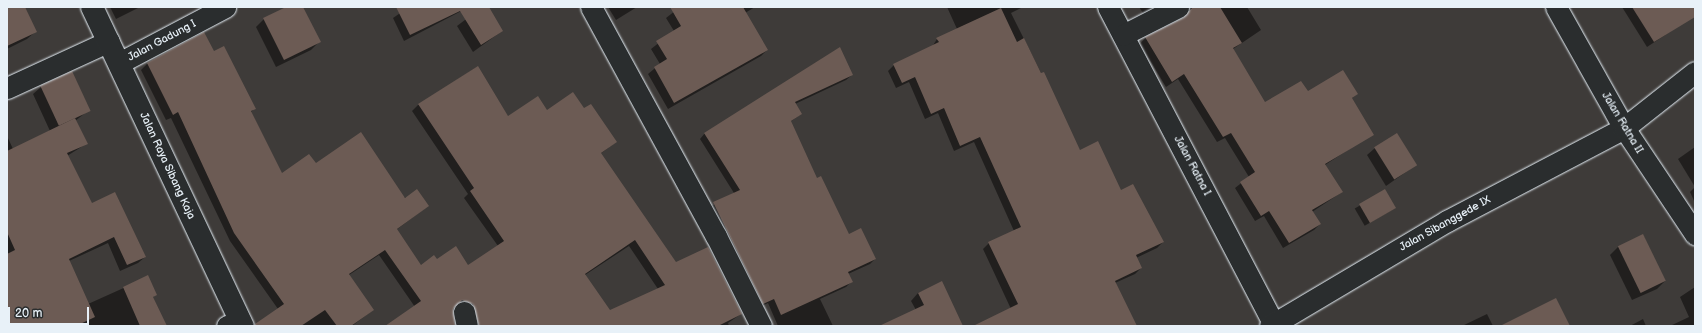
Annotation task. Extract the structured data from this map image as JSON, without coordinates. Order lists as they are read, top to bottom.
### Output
{
  "streets": {
    "main road": ["Jalan Raya Sibang Kaja"],
    "street": [
      "Jalan Gadung I",
      "Jalan Ratna II",
      "Jalan Ratna I",
      "Jalan Sibanggede IX"
    ]
  },
  "crossings": [
    ["Jalan Gadung I", "Jalan Raya Sibang Kaja"],
    ["Jalan Ratna II", "Jalan Sibanggede IX"],
    ["Jalan Ratna I", "Jalan Sibanggede IX"]
  ],
  "scale_bar": "20 m"
}
